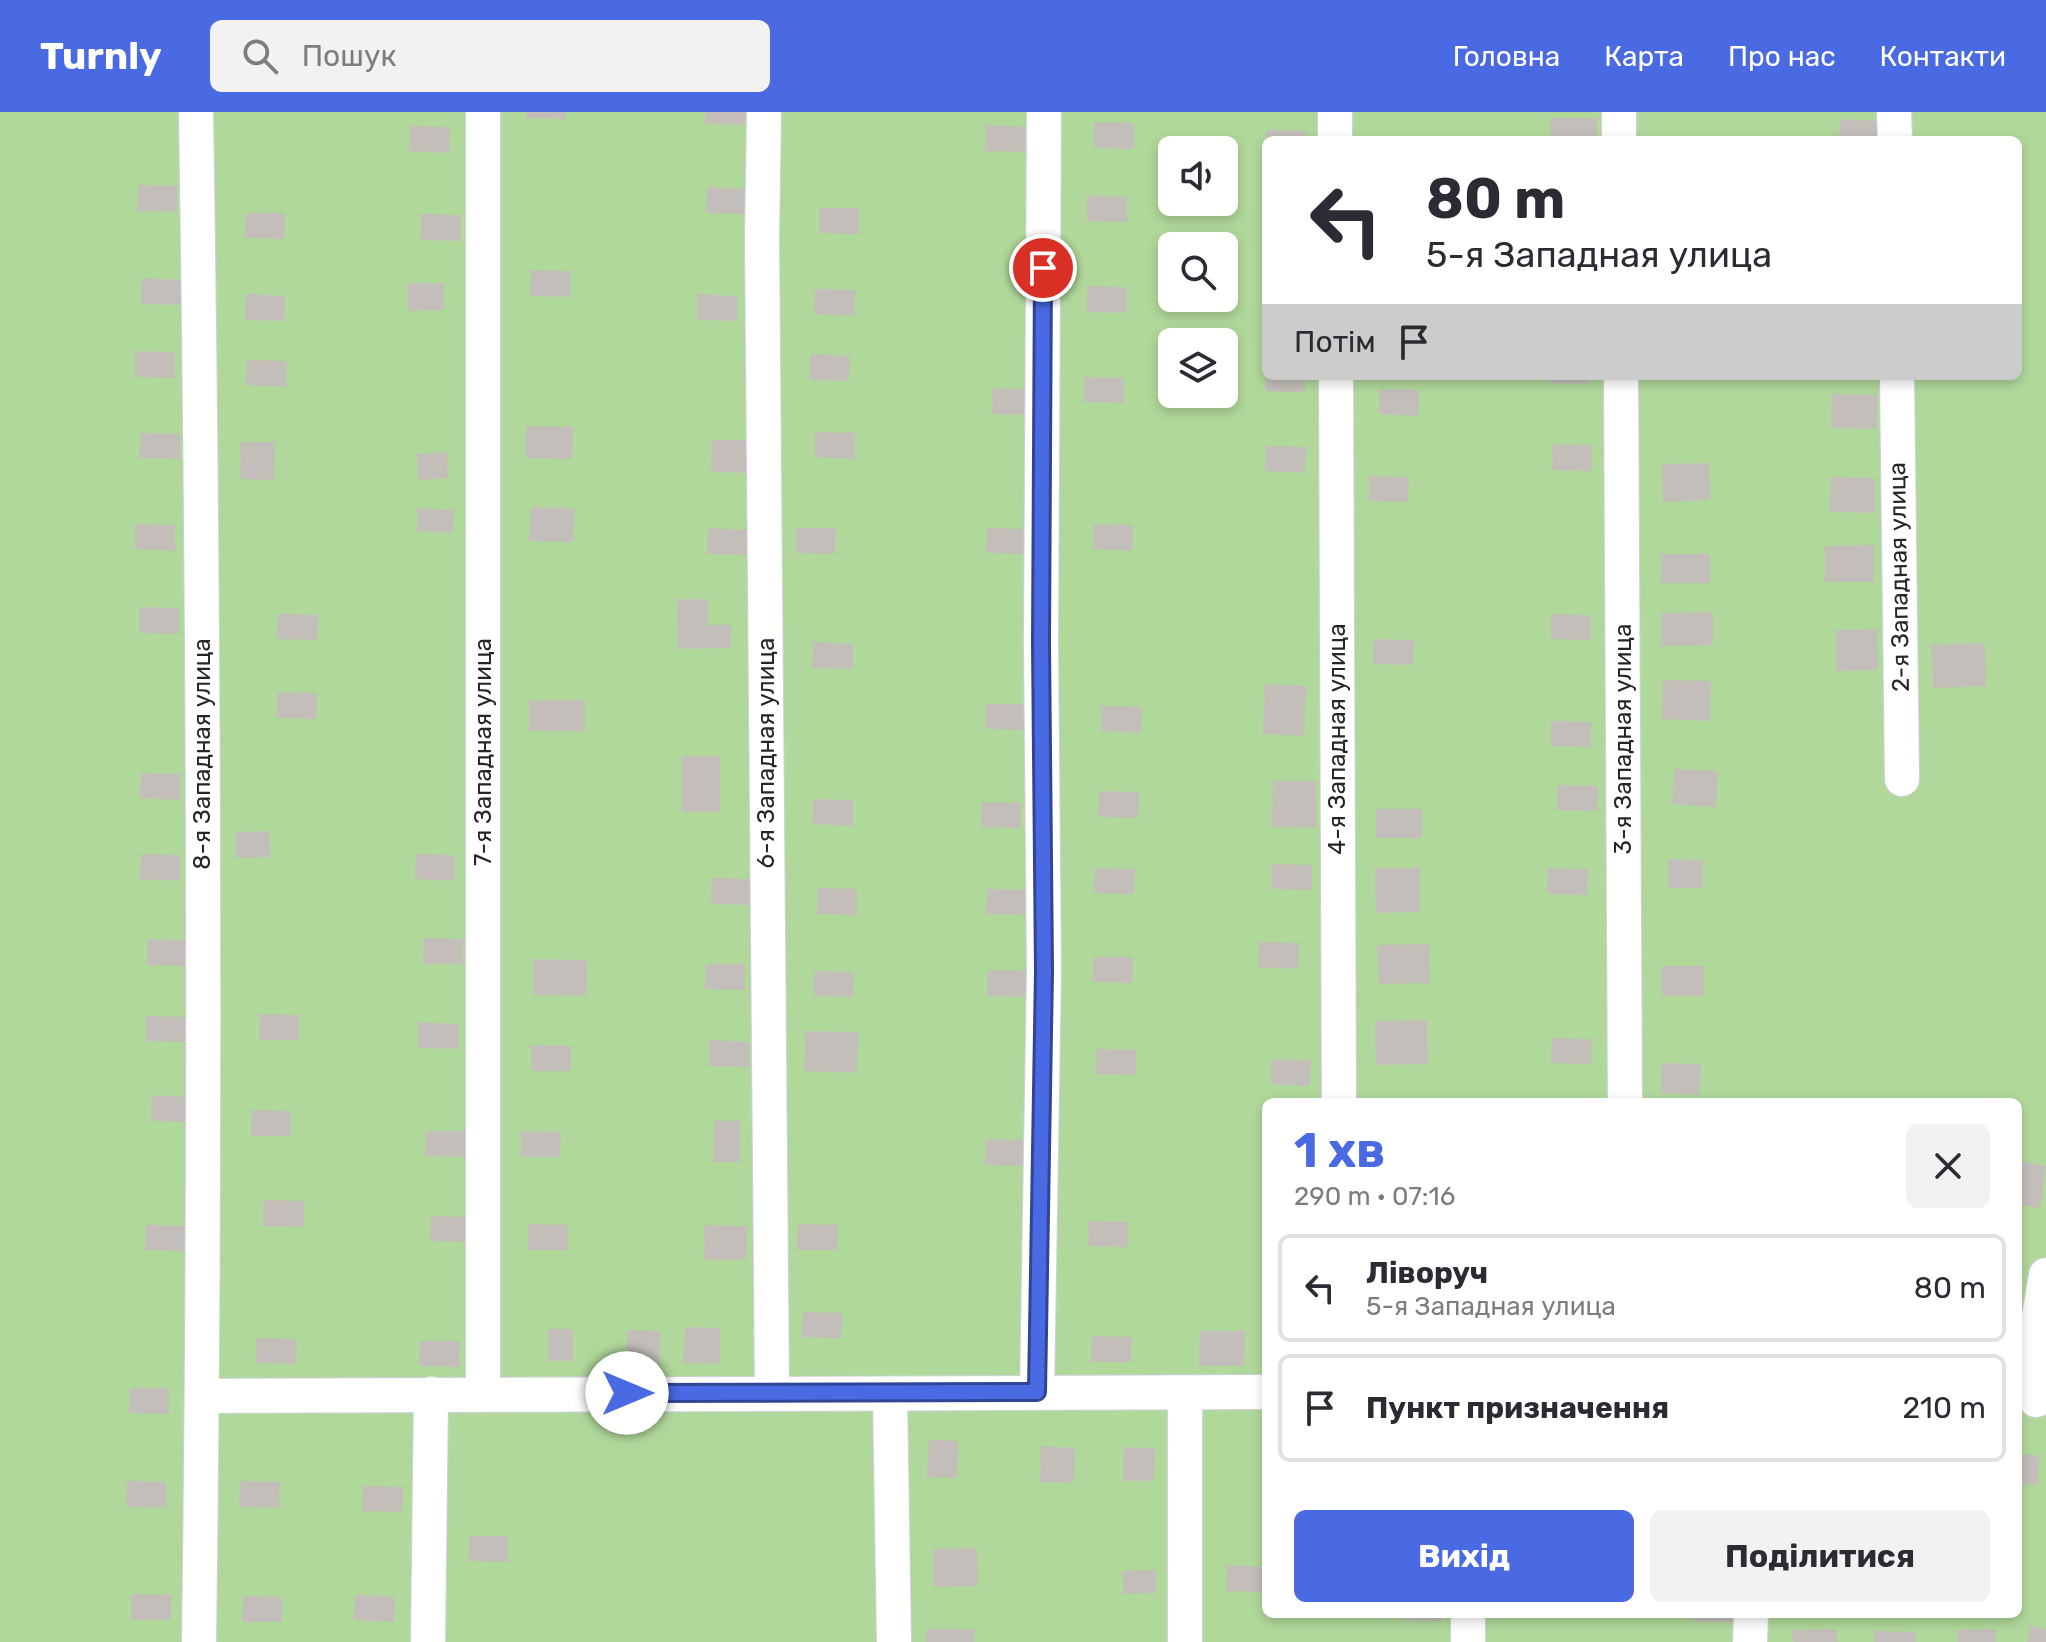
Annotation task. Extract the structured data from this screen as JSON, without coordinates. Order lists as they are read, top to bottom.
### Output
{
  "streets": {
    "street": [
      "2-я Западная улица",
      "4-я Западная улица",
      "3-я Западная улица",
      "7-я Западная улица",
      "6-я Западная улица",
      "8-я Западная улица"
    ]
  },
  "page": {
    "header": "Turnly",
    "search": "Пошук",
    "nav": [
      "Головна",
      "Карта",
      "Про нас",
      "Контакти"
    ],
    "turn": ["80 m", "5-я Западная улица"],
    "then": "Потім",
    "heading": ["1 хв", "290 m · 07:16"],
    "list": [
      {
        "name": "Ліворуч",
        "note": "5-я Западная улица",
        "value": "80 m"
      },
      {
        "name": "Пункт призначення",
        "value": "210 m"
      }
    ],
    "buttons": ["Вихід", "Поділитися"]
  }
}
